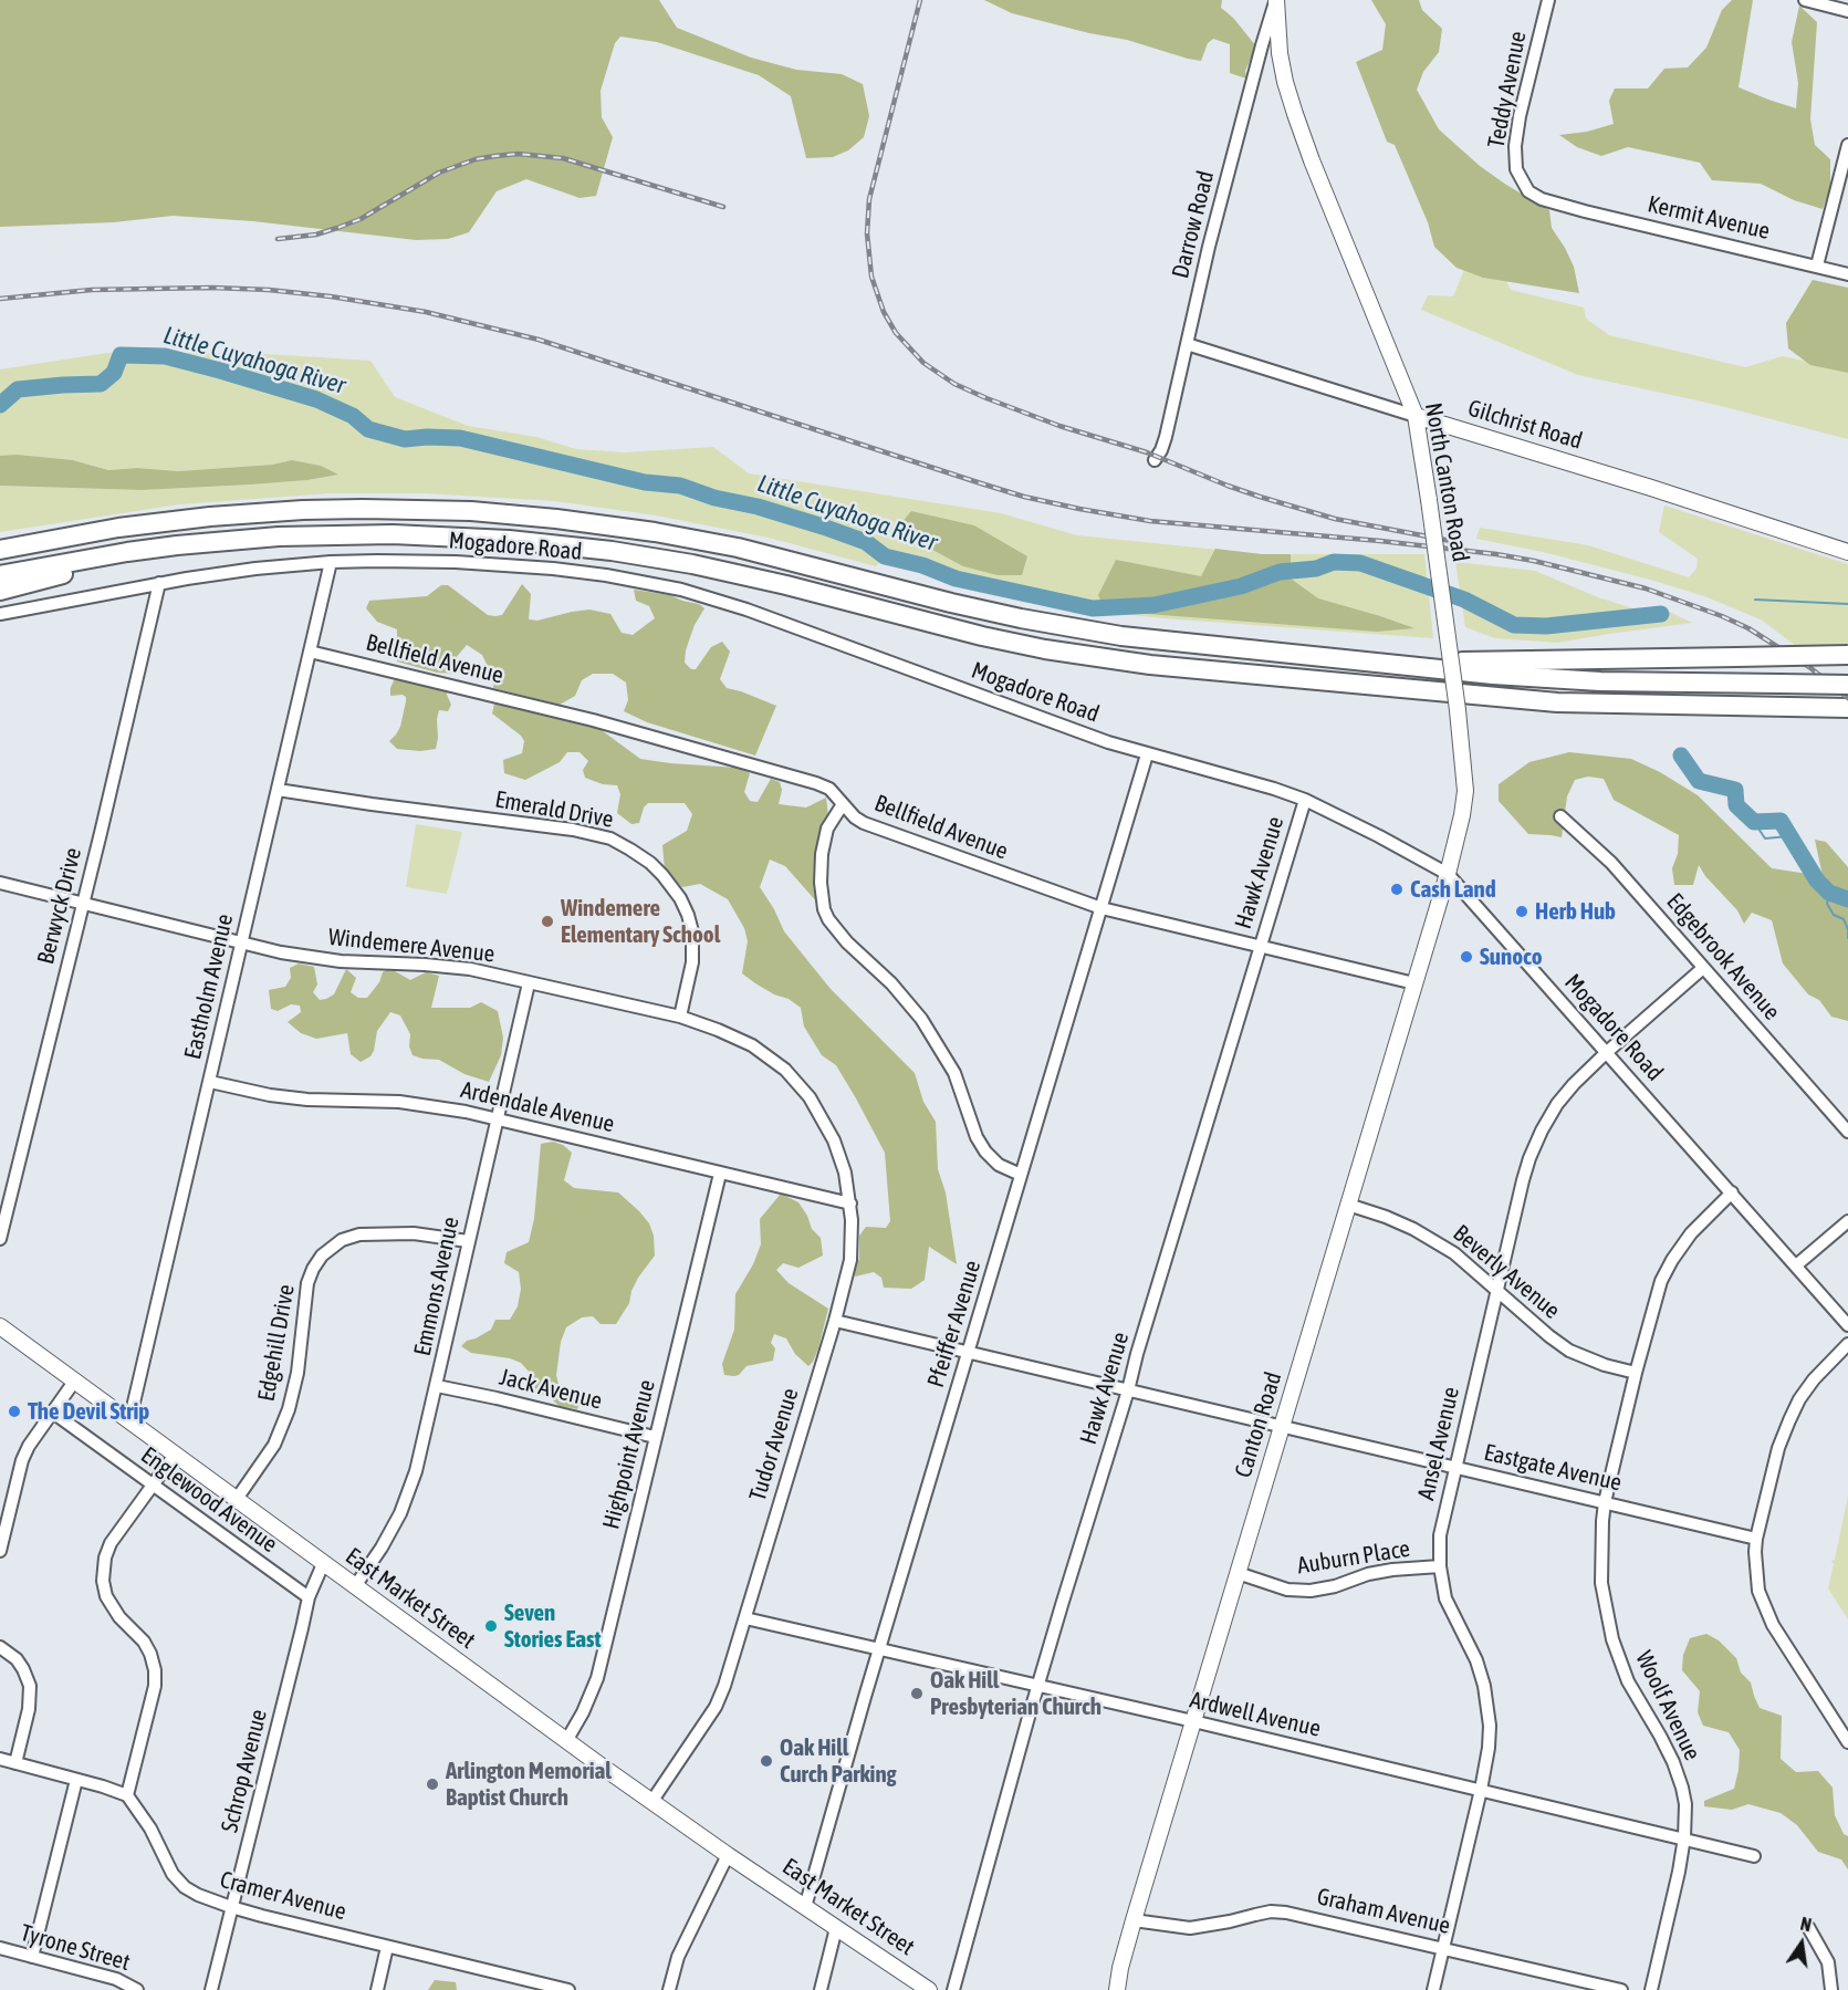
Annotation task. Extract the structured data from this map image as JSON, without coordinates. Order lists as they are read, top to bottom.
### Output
{
  "streets": {
    "main road": [
      "Gilchrist Road",
      "North Canton Road",
      "Canton Road",
      "East Market Street"
    ],
    "street": [
      "Teddy Avenue",
      "Kermit Avenue",
      "Darrow Road",
      "Mogadore Road",
      "Bellfield Avenue",
      "Emerald Drive",
      "Hawk Avenue",
      "Berwyck Drive",
      "Windemere Avenue",
      "Edgebrook Avenue",
      "Eastholm Avenue",
      "Ardendale Avenue",
      "Beverly Avenue",
      "Emmons Avenue",
      "Pfeiffer Avenue",
      "Edgehill Drive",
      "Jack Avenue",
      "Ansel Avenue",
      "Tudor Avenue",
      "Highpoint Avenue",
      "Eastgate Avenue",
      "Englewood Avenue",
      "Auburn Place",
      "Woolf Avenue",
      "Ardwell Avenue",
      "Schrop Avenue",
      "Cramer Avenue",
      "Graham Avenue",
      "Tyrone Street"
    ]
  },
  "crossings": [
    ["Teddy Avenue", "Kermit Avenue"],
    ["Darrow Road", "Gilchrist Road"],
    ["Darrow Road", "North Canton Road"],
    ["Gilchrist Road", "North Canton Road"],
    ["North Canton Road", "Mogadore Road"],
    ["North Canton Road", "Canton Road"],
    ["Mogadore Road", "Hawk Avenue"],
    ["Mogadore Road", "Berwyck Drive"],
    ["Mogadore Road", "Eastholm Avenue"],
    ["Mogadore Road", "Pfeiffer Avenue"],
    ["Mogadore Road", "Canton Road"],
    ["Mogadore Road", "Ansel Avenue"],
    ["Mogadore Road", "Woolf Avenue"],
    ["Bellfield Avenue", "Hawk Avenue"],
    ["Bellfield Avenue", "Eastholm Avenue"],
    ["Bellfield Avenue", "Pfeiffer Avenue"],
    ["Bellfield Avenue", "Canton Road"],
    ["Emerald Drive", "Windemere Avenue"],
    ["Emerald Drive", "Eastholm Avenue"],
    ["Hawk Avenue", "Eastgate Avenue"],
    ["Hawk Avenue", "Ardwell Avenue"],
    ["Berwyck Drive", "Windemere Avenue"],
    ["Windemere Avenue", "Eastholm Avenue"],
    ["Windemere Avenue", "Emmons Avenue"],
    ["Windemere Avenue", "Tudor Avenue"],
    ["Edgebrook Avenue", "Ansel Avenue"],
    ["Eastholm Avenue", "Ardendale Avenue"],
    ["Eastholm Avenue", "East Market Street"],
    ["Ardendale Avenue", "Emmons Avenue"],
    ["Ardendale Avenue", "Tudor Avenue"],
    ["Ardendale Avenue", "Highpoint Avenue"],
    ["Beverly Avenue", "Canton Road"],
    ["Beverly Avenue", "Ansel Avenue"],
    ["Beverly Avenue", "Woolf Avenue"],
    ["Emmons Avenue", "Edgehill Drive"],
    ["Emmons Avenue", "Jack Avenue"],
    ["Emmons Avenue", "East Market Street"],
    ["Pfeiffer Avenue", "Eastgate Avenue"],
    ["Pfeiffer Avenue", "East Market Street"],
    ["Pfeiffer Avenue", "Ardwell Avenue"],
    ["Edgehill Drive", "East Market Street"],
    ["Jack Avenue", "Highpoint Avenue"],
    ["Canton Road", "Eastgate Avenue"],
    ["Canton Road", "Auburn Place"],
    ["Canton Road", "Ardwell Avenue"],
    ["Canton Road", "Graham Avenue"],
    ["Ansel Avenue", "Eastgate Avenue"],
    ["Ansel Avenue", "Auburn Place"],
    ["Ansel Avenue", "Ardwell Avenue"],
    ["Ansel Avenue", "Graham Avenue"],
    ["Tudor Avenue", "Eastgate Avenue"],
    ["Tudor Avenue", "East Market Street"],
    ["Tudor Avenue", "Ardwell Avenue"],
    ["Highpoint Avenue", "East Market Street"],
    ["Eastgate Avenue", "Woolf Avenue"],
    ["Englewood Avenue", "Schrop Avenue"],
    ["East Market Street", "Schrop Avenue"],
    ["Woolf Avenue", "Ardwell Avenue"],
    ["Schrop Avenue", "Cramer Avenue"]
  ],
  "water": ["Little Cuyahoga River"],
  "places": [
    "Cash Land",
    "Herb Hub",
    "Windemere Elementary School",
    "Sunoco",
    "The Devil Strip",
    "Seven Stories East",
    "Oak Hill Presbyterian Church",
    "Oak Hill Curch Parking",
    "Arlington Memorial Baptist Church"
  ],
  "north": "top"
}
